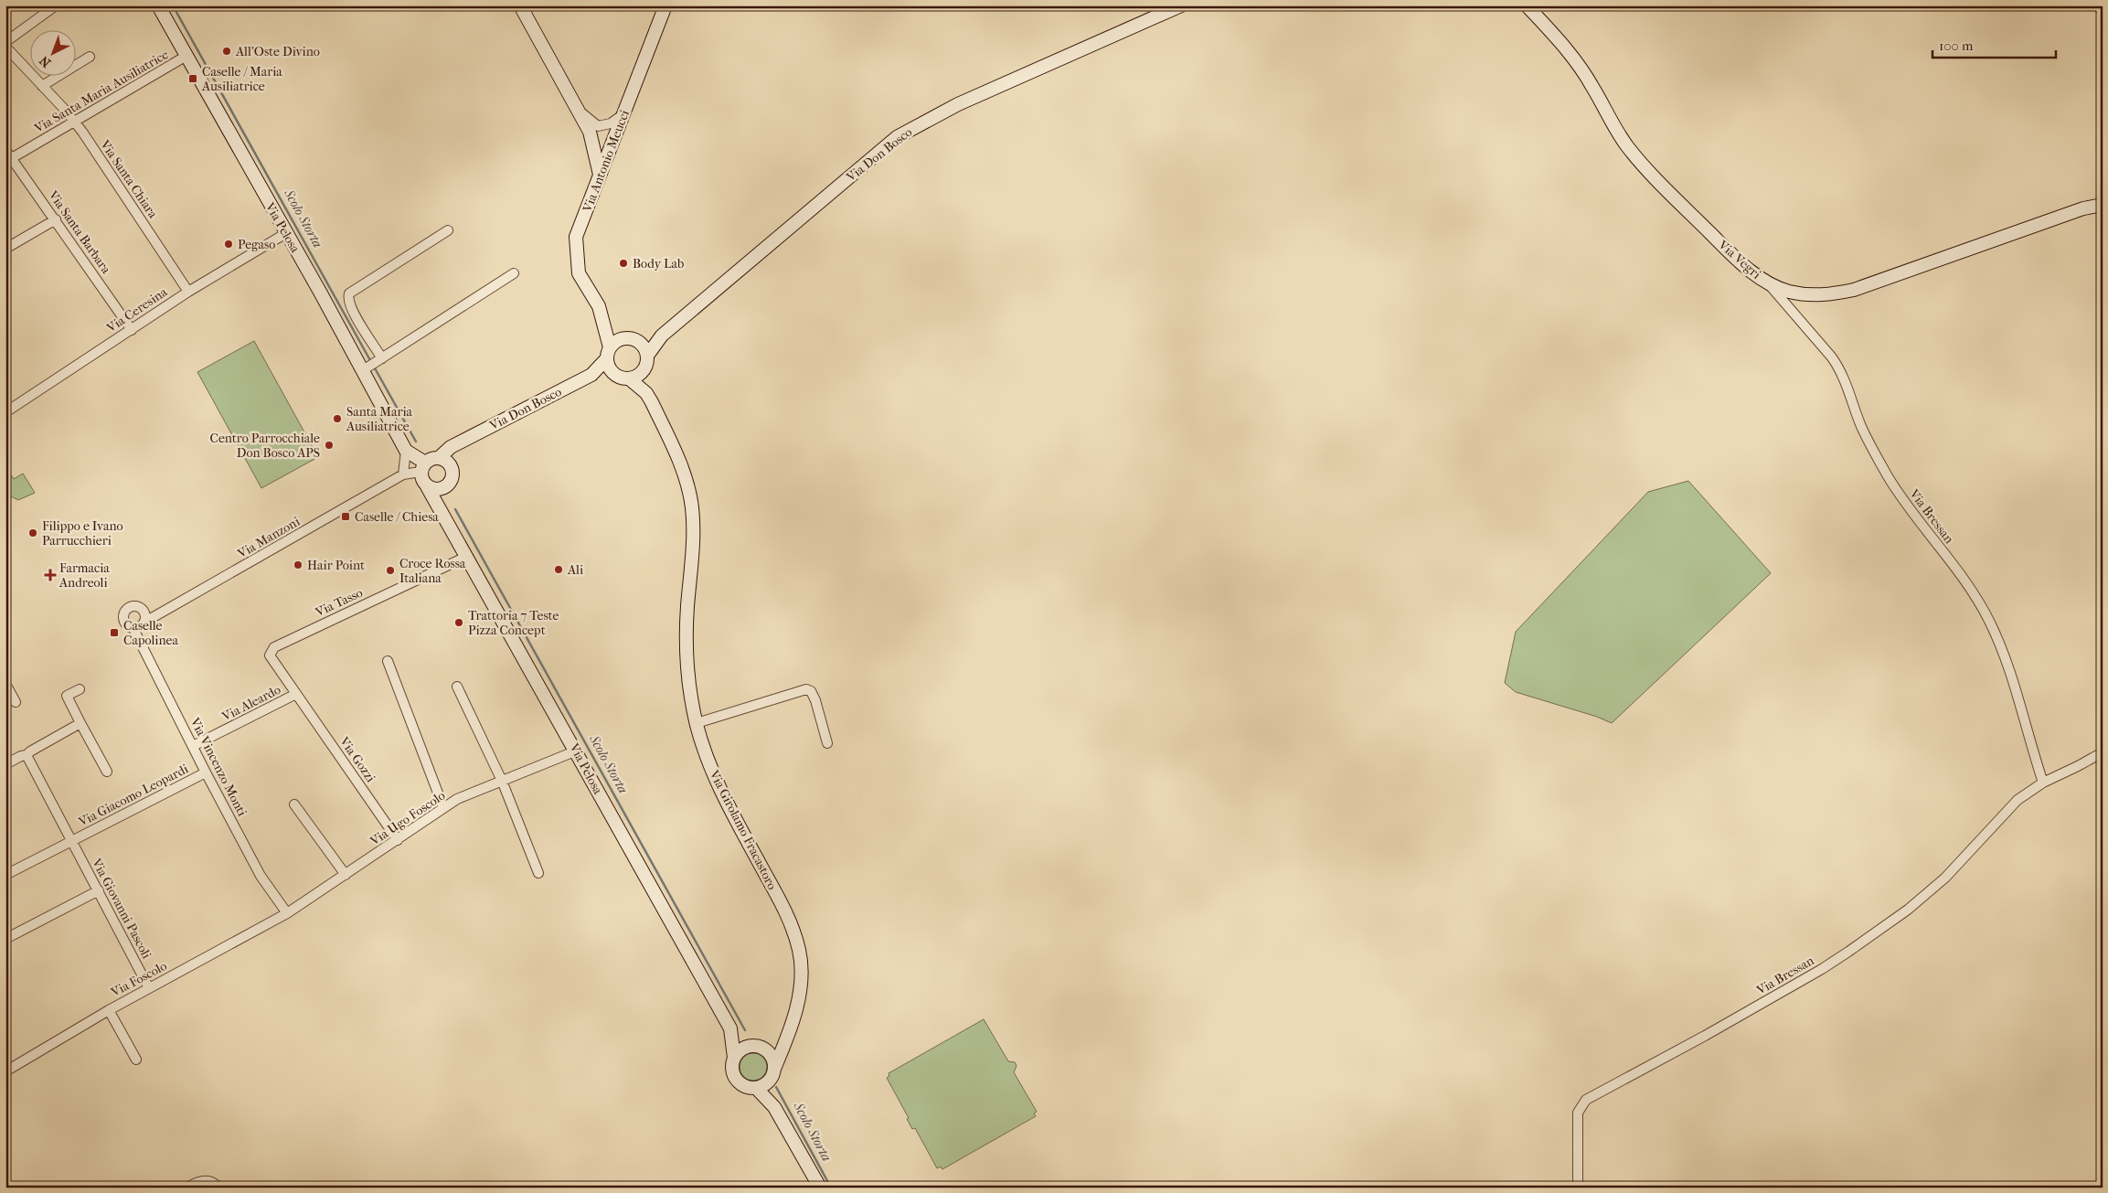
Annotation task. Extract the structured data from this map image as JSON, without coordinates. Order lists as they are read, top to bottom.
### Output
{
  "streets": {
    "main road": [
      "Via Don Bosco",
      "Via Antonio Meucci",
      "Via Pelosa",
      "Via Vegri",
      "Via Girolamo Fracastoro"
    ],
    "street": [
      "Via Santa Maria Ausiliatrice",
      "Via Santa Chiara",
      "Via Santa Barbara",
      "Via Ceresina",
      "Via Bressan",
      "Via Manzoni",
      "Via Tasso",
      "Via Aleardo",
      "Via Gozzi",
      "Via Vincenzo Monti",
      "Via Giacomo Leopardi",
      "Via Ugo Foscolo",
      "Via Giovanni Pascoli",
      "Via Foscolo"
    ]
  },
  "crossings": [
    ["Via Santa Maria Ausiliatrice", "Via Santa Chiara"],
    ["Via Santa Maria Ausiliatrice", "Via Pelosa"],
    ["Via Santa Maria Ausiliatrice", "Via Santa Barbara"],
    ["Via Don Bosco", "Via Antonio Meucci"],
    ["Via Don Bosco", "Via Pelosa"],
    ["Via Don Bosco", "Via Girolamo Fracastoro"],
    ["Via Antonio Meucci", "Via Girolamo Fracastoro"],
    ["Via Santa Chiara", "Via Ceresina"],
    ["Via Pelosa", "Via Ceresina"],
    ["Via Pelosa", "Via Tasso"],
    ["Via Pelosa", "Via Ugo Foscolo"],
    ["Via Pelosa", "Via Girolamo Fracastoro"],
    ["Via Santa Barbara", "Via Ceresina"],
    ["Via Vegri", "Via Bressan"],
    ["Via Manzoni", "Via Vincenzo Monti"],
    ["Via Tasso", "Via Aleardo"],
    ["Via Tasso", "Via Gozzi"],
    ["Via Aleardo", "Via Gozzi"],
    ["Via Aleardo", "Via Vincenzo Monti"],
    ["Via Gozzi", "Via Ugo Foscolo"],
    ["Via Vincenzo Monti", "Via Giacomo Leopardi"],
    ["Via Vincenzo Monti", "Via Ugo Foscolo"],
    ["Via Vincenzo Monti", "Via Foscolo"],
    ["Via Giacomo Leopardi", "Via Giovanni Pascoli"],
    ["Via Ugo Foscolo", "Via Foscolo"],
    ["Via Giovanni Pascoli", "Via Foscolo"]
  ],
  "water": ["Scolo Storta"],
  "places": {
    "other": [
      "All'Oste Divino",
      "Pegaso",
      "Body Lab",
      "Santa Maria Ausiliatrice",
      "Centro Parrocchiale Don Bosco APS",
      "Filippo e Ivano Parrucchieri",
      "Hair Point",
      "Ali",
      "Croce Rossa Italiana",
      "Trattoria 7 Teste Pizza Concept"
    ],
    "transit": ["Caselle / Maria Ausiliatrice", "Caselle / Chiesa", "Caselle Capolinea"],
    "health": ["Farmacia Andreoli"]
  },
  "scale_bar": "100 m",
  "north": "bottom left"
}
